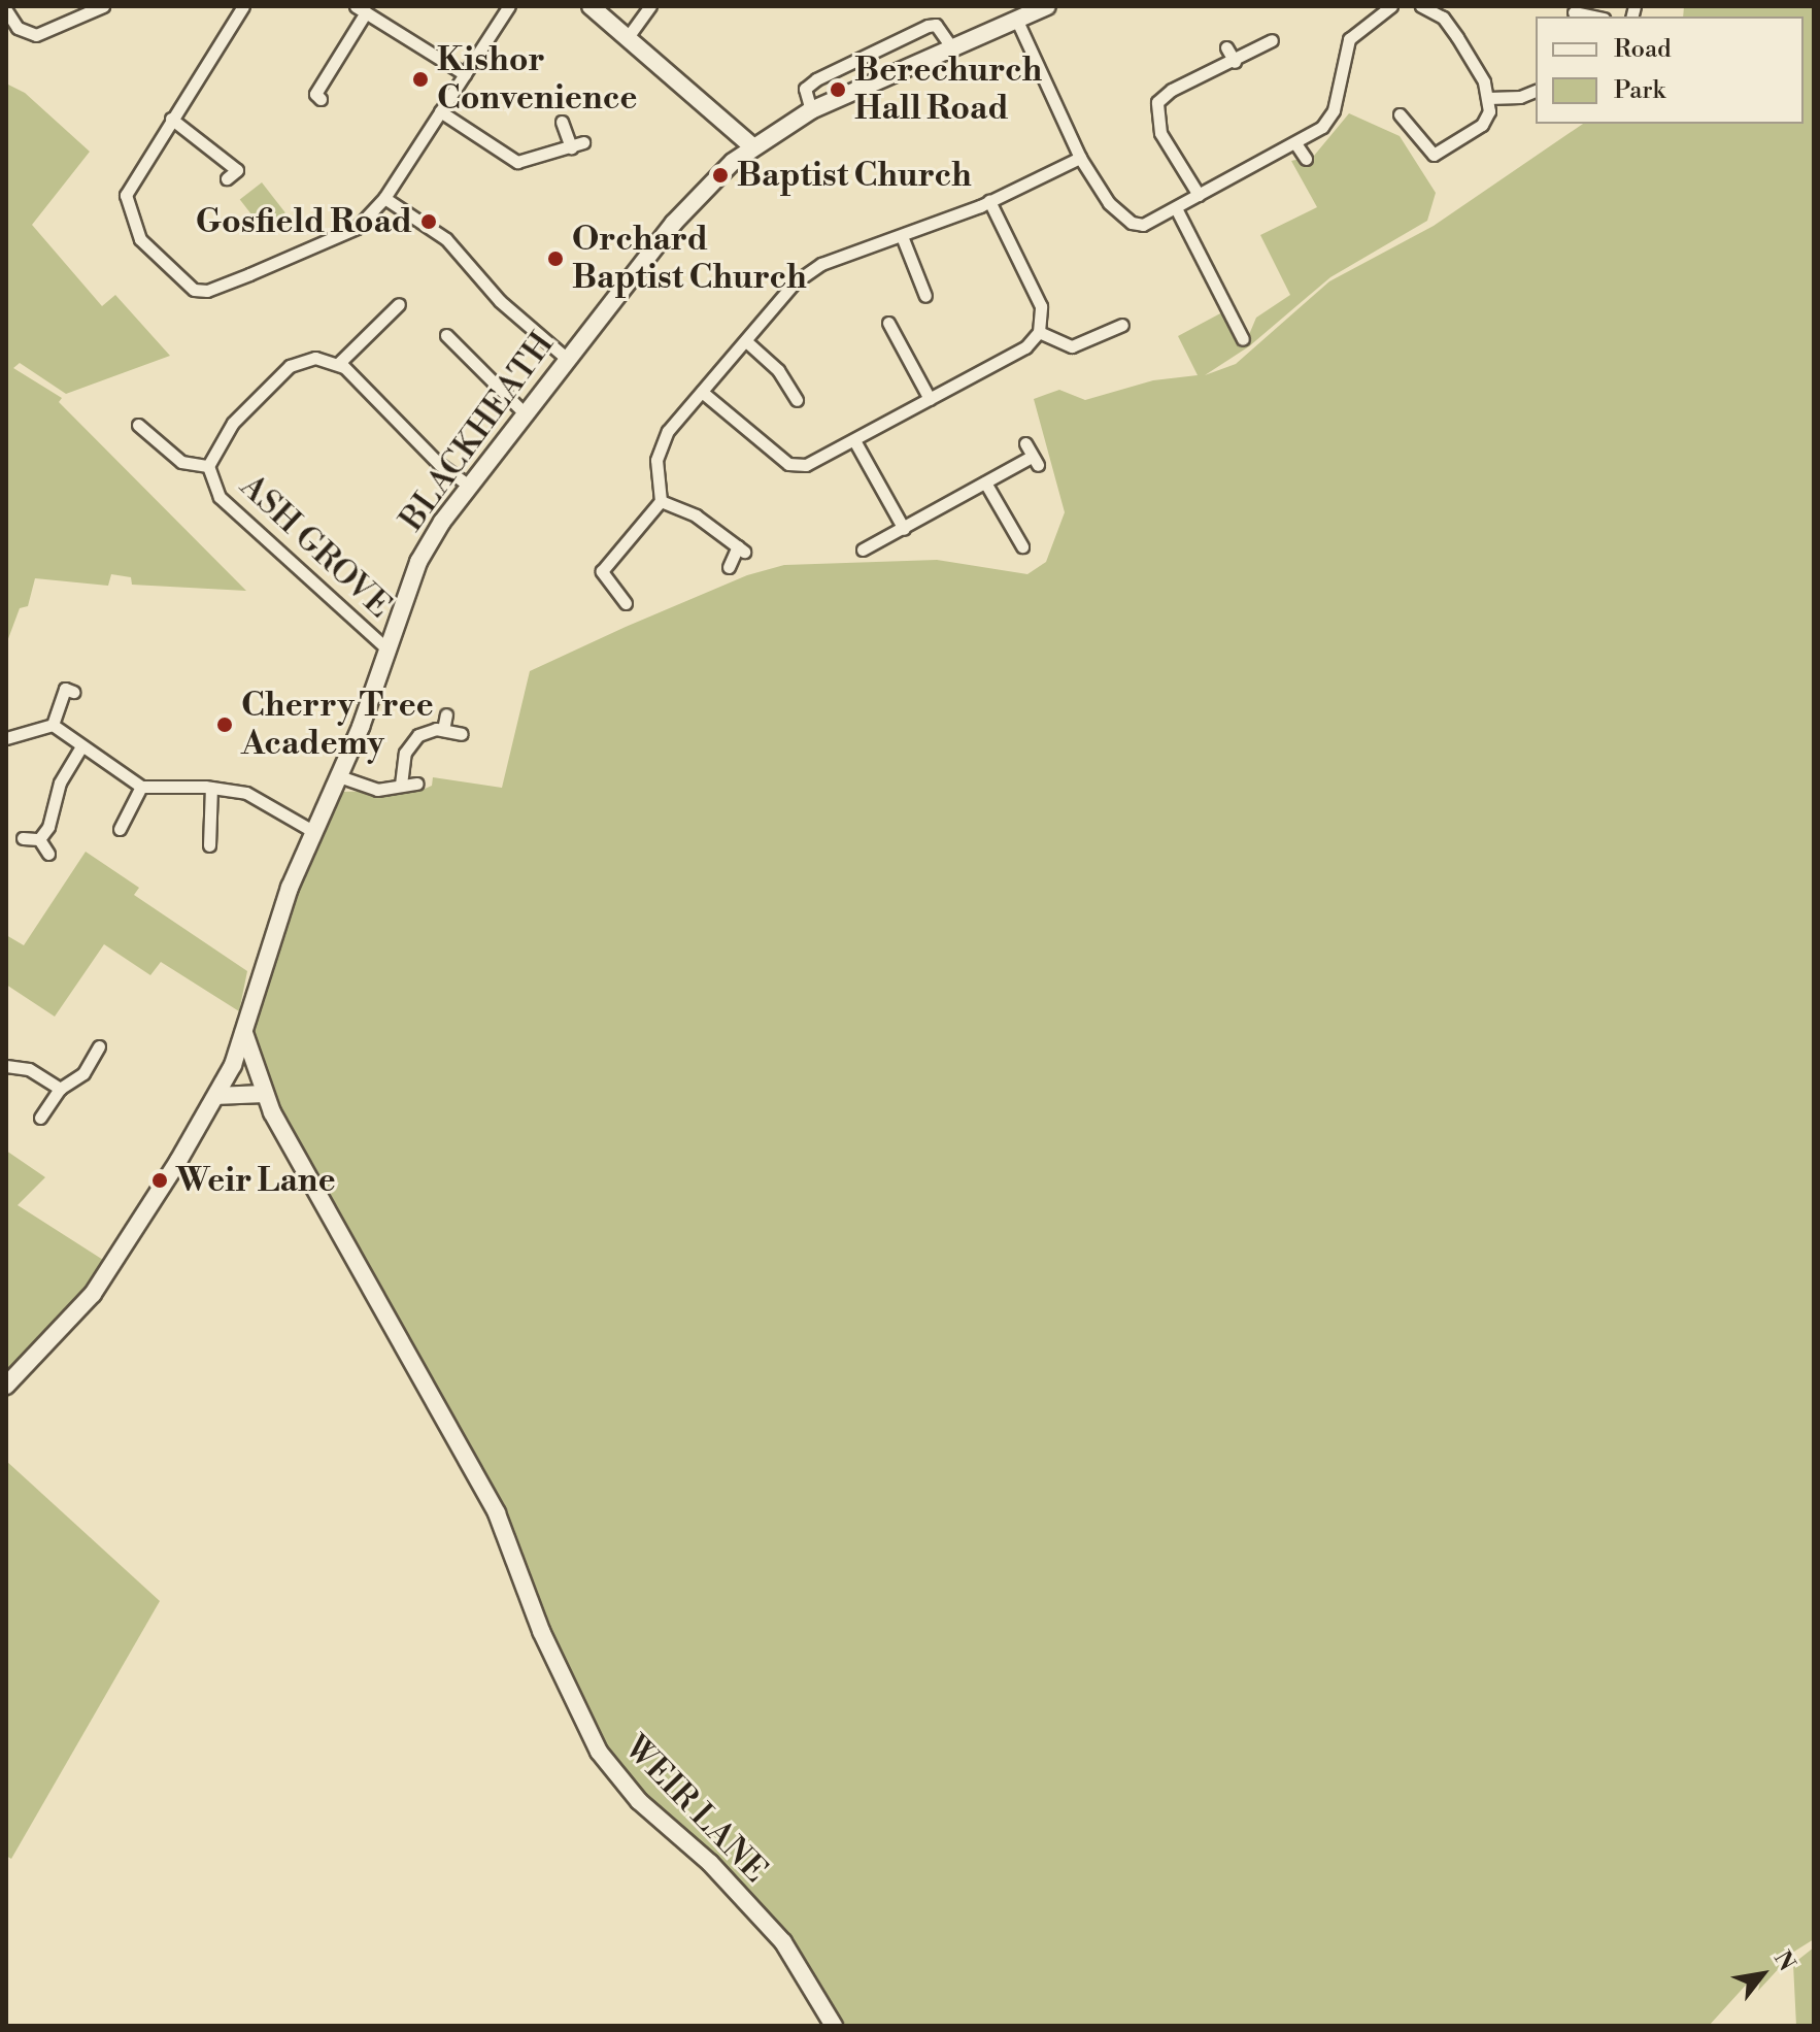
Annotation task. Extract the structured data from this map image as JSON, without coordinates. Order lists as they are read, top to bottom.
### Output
{
  "streets": {
    "main road": ["BLACKHEATH", "WEIR LANE"],
    "street": ["ASH GROVE"]
  },
  "crossings": [
    ["BLACKHEATH", "ASH GROVE"],
    ["BLACKHEATH", "WEIR LANE"]
  ],
  "places": [
    "Kishor Convenience",
    "Berechurch Hall Road",
    "Baptist Church",
    "Gosfield Road",
    "Orchard Baptist Church",
    "Cherry Tree Academy",
    "Weir Lane"
  ],
  "legend": ["Road", "Park"],
  "north": "top right"
}
